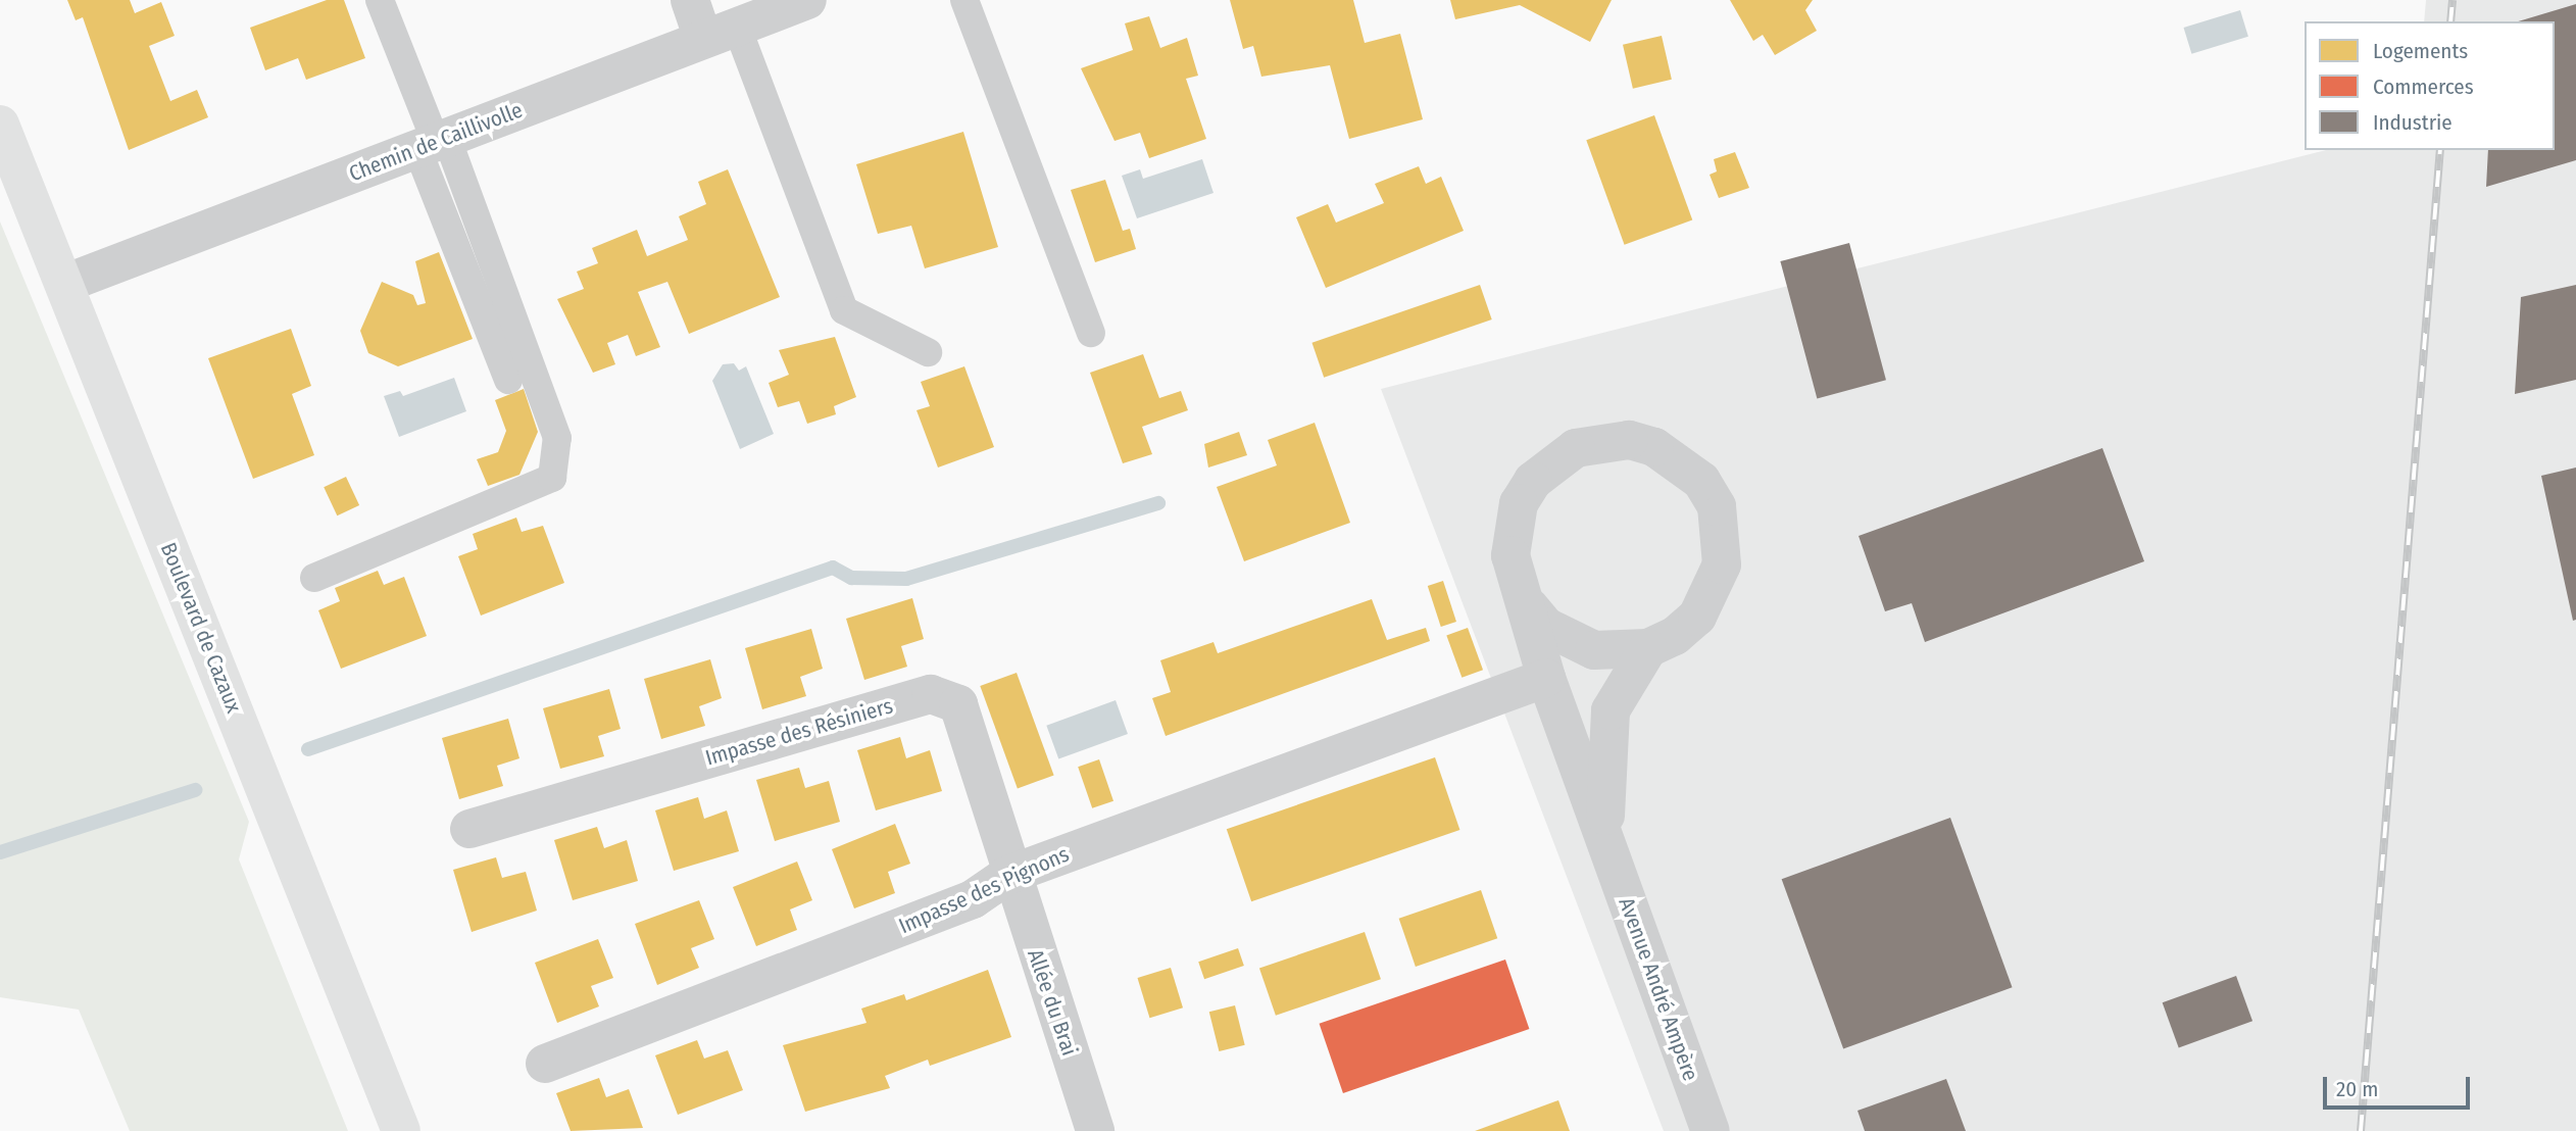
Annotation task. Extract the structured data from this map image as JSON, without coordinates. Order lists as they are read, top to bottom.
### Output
{
  "streets": {
    "main road": ["Boulevard de Cazaux"],
    "street": [
      "Chemin de Caillivolle",
      "Impasse des Résiniers",
      "Impasse des Pignons",
      "Avenue André Ampère",
      "Allée du Brai"
    ]
  },
  "crossings": [
    ["Chemin de Caillivolle", "Boulevard de Cazaux"],
    ["Impasse des Résiniers", "Impasse des Pignons"],
    ["Impasse des Résiniers", "Allée du Brai"],
    ["Impasse des Pignons", "Avenue André Ampère"],
    ["Impasse des Pignons", "Allée du Brai"]
  ],
  "legend": ["Logements", "Commerces", "Industrie"],
  "scale_bar": "20 m"
}
